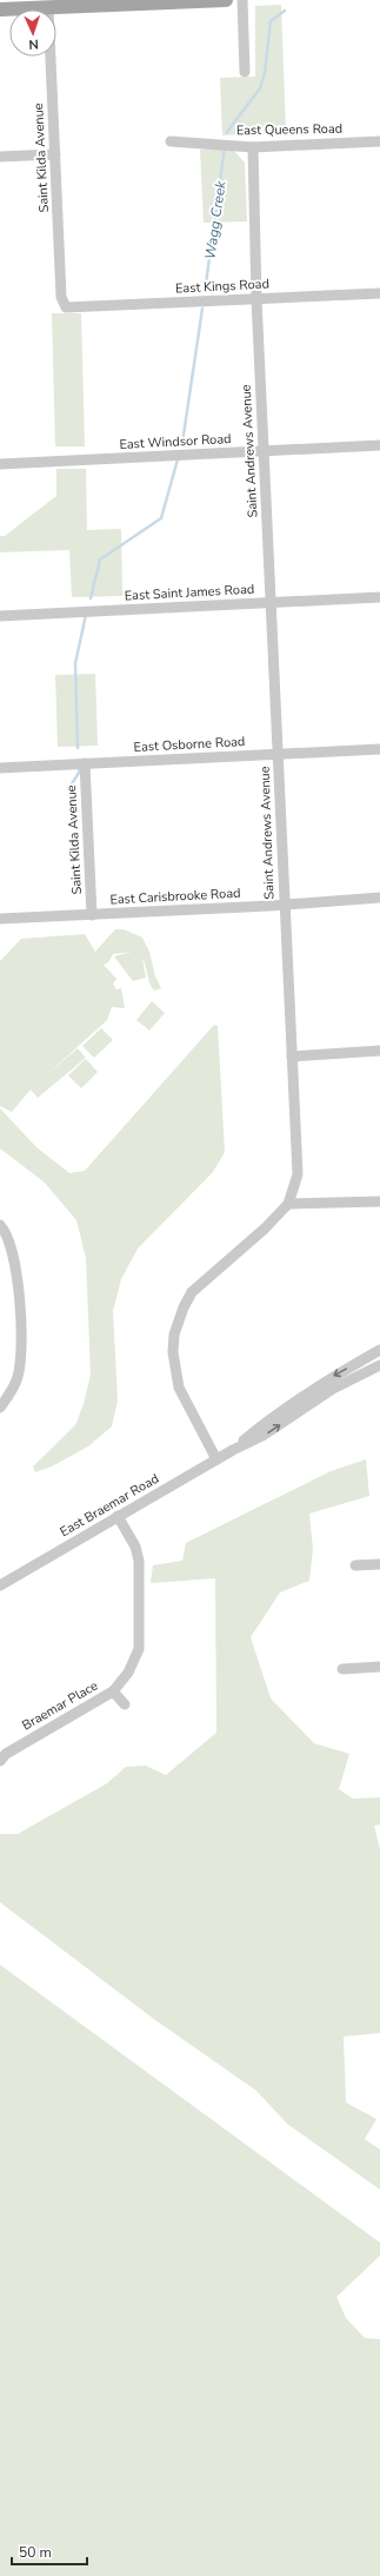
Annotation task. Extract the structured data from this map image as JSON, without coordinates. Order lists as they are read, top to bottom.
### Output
{
  "streets": {
    "street": [
      "East Queens Road",
      "Saint Kilda Avenue",
      "East Kings Road",
      "East Windsor Road",
      "Saint Andrews Avenue",
      "East Saint James Road",
      "East Osborne Road",
      "East Carisbrooke Road",
      "East Braemar Road",
      "Braemar Place"
    ]
  },
  "crossings": [
    ["East Queens Road", "Saint Andrews Avenue"],
    ["Saint Kilda Avenue", "East Kings Road"],
    ["Saint Kilda Avenue", "East Osborne Road"],
    ["Saint Kilda Avenue", "East Carisbrooke Road"],
    ["East Kings Road", "Saint Andrews Avenue"],
    ["East Windsor Road", "Saint Andrews Avenue"],
    ["Saint Andrews Avenue", "East Saint James Road"],
    ["Saint Andrews Avenue", "East Osborne Road"],
    ["Saint Andrews Avenue", "East Carisbrooke Road"],
    ["Saint Andrews Avenue", "East Braemar Road"],
    ["East Braemar Road", "Braemar Place"]
  ],
  "water": ["Wagg Creek"],
  "scale_bar": "50 m",
  "north": "bottom"
}
